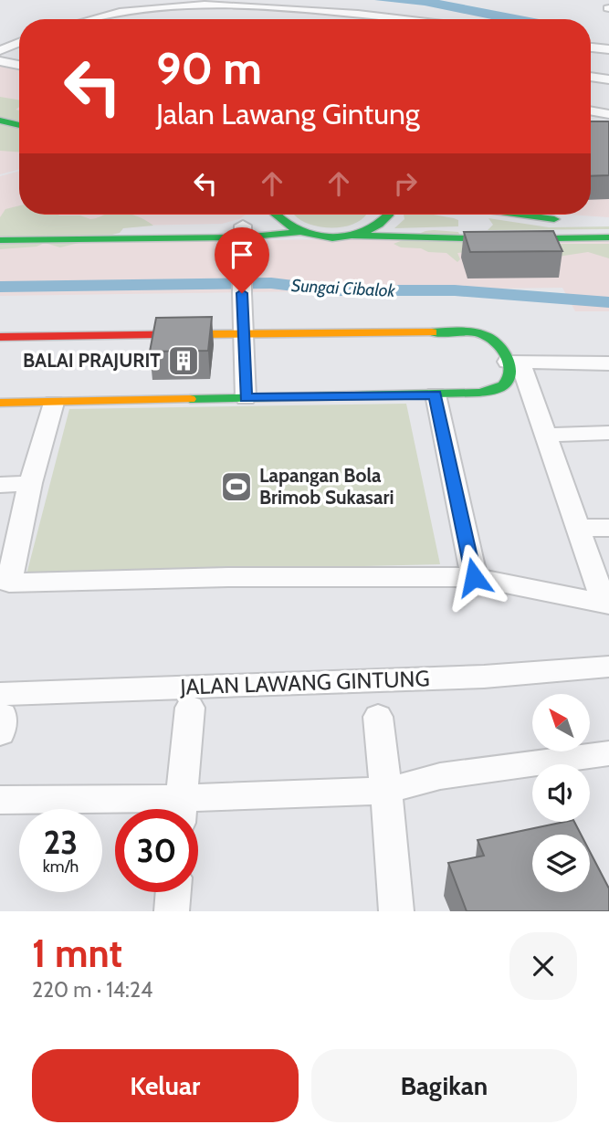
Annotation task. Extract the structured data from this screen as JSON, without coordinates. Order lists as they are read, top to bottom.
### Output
{
  "streets": {
    "street": ["JALAN LAWANG GINTUNG"]
  },
  "water": ["Sungai Cibalok"],
  "places": {
    "building": ["BALAI PRAJURIT"],
    "sports": ["Lapangan Bola Brimob Sukasari"]
  },
  "north": "top left",
  "page": {
    "turn": ["90 m", "Jalan Lawang Gintung"],
    "speed": "23 km/h",
    "limit": "30",
    "heading": ["1 mnt", "220 m · 14:24"],
    "buttons": ["Keluar", "Bagikan"]
  }
}
